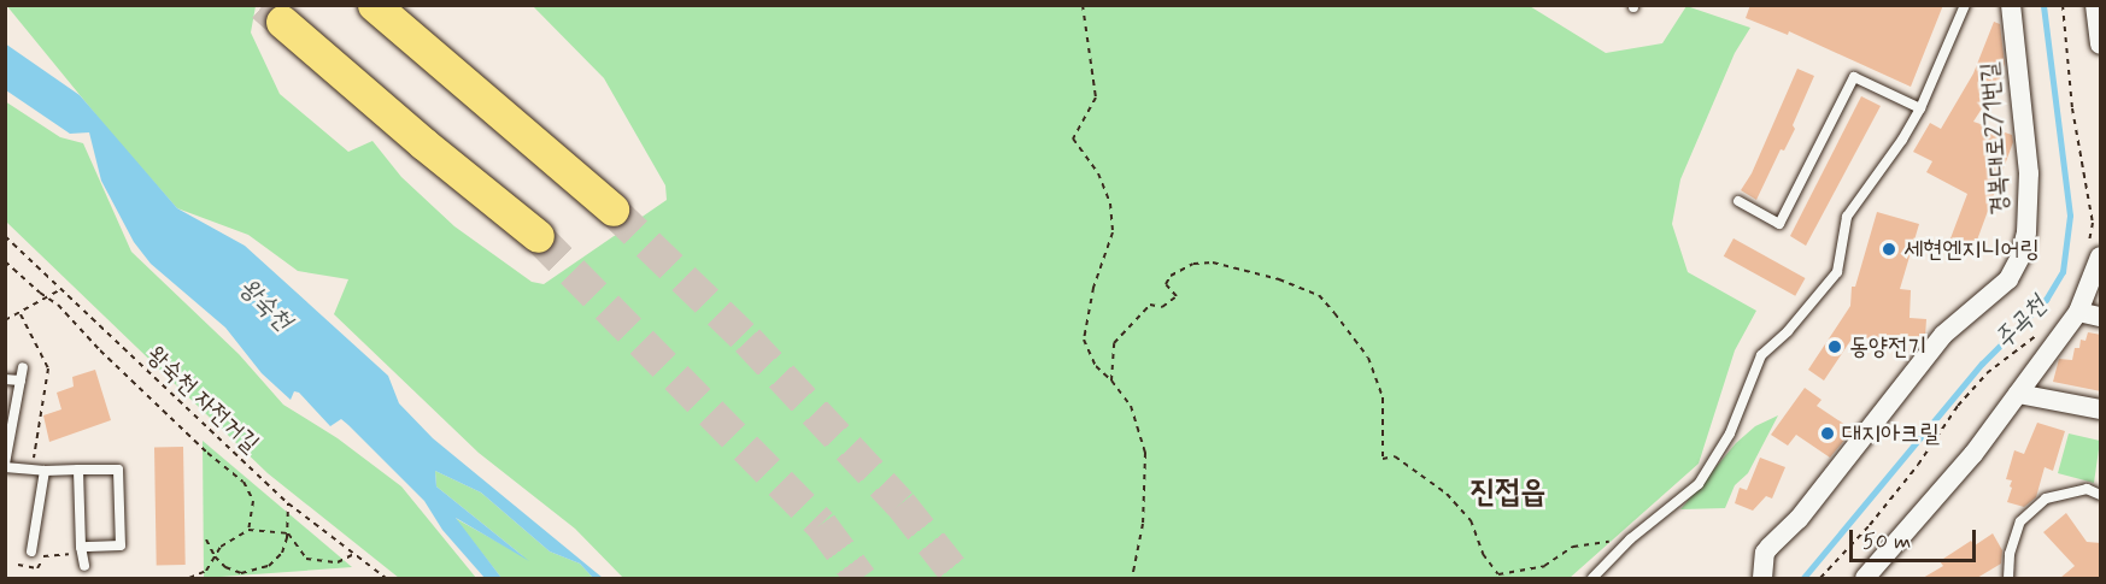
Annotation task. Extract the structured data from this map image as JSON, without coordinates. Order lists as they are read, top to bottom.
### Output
{
  "streets": {
    "street": ["경복대로271번길"],
    "path": ["왕숙천 자전거길"]
  },
  "districts": ["진접읍"],
  "water": ["왕숙천", "주곡천"],
  "places": ["세현엔지니어링", "동양전기", "대지아크릴"],
  "scale_bar": "50 m"
}
